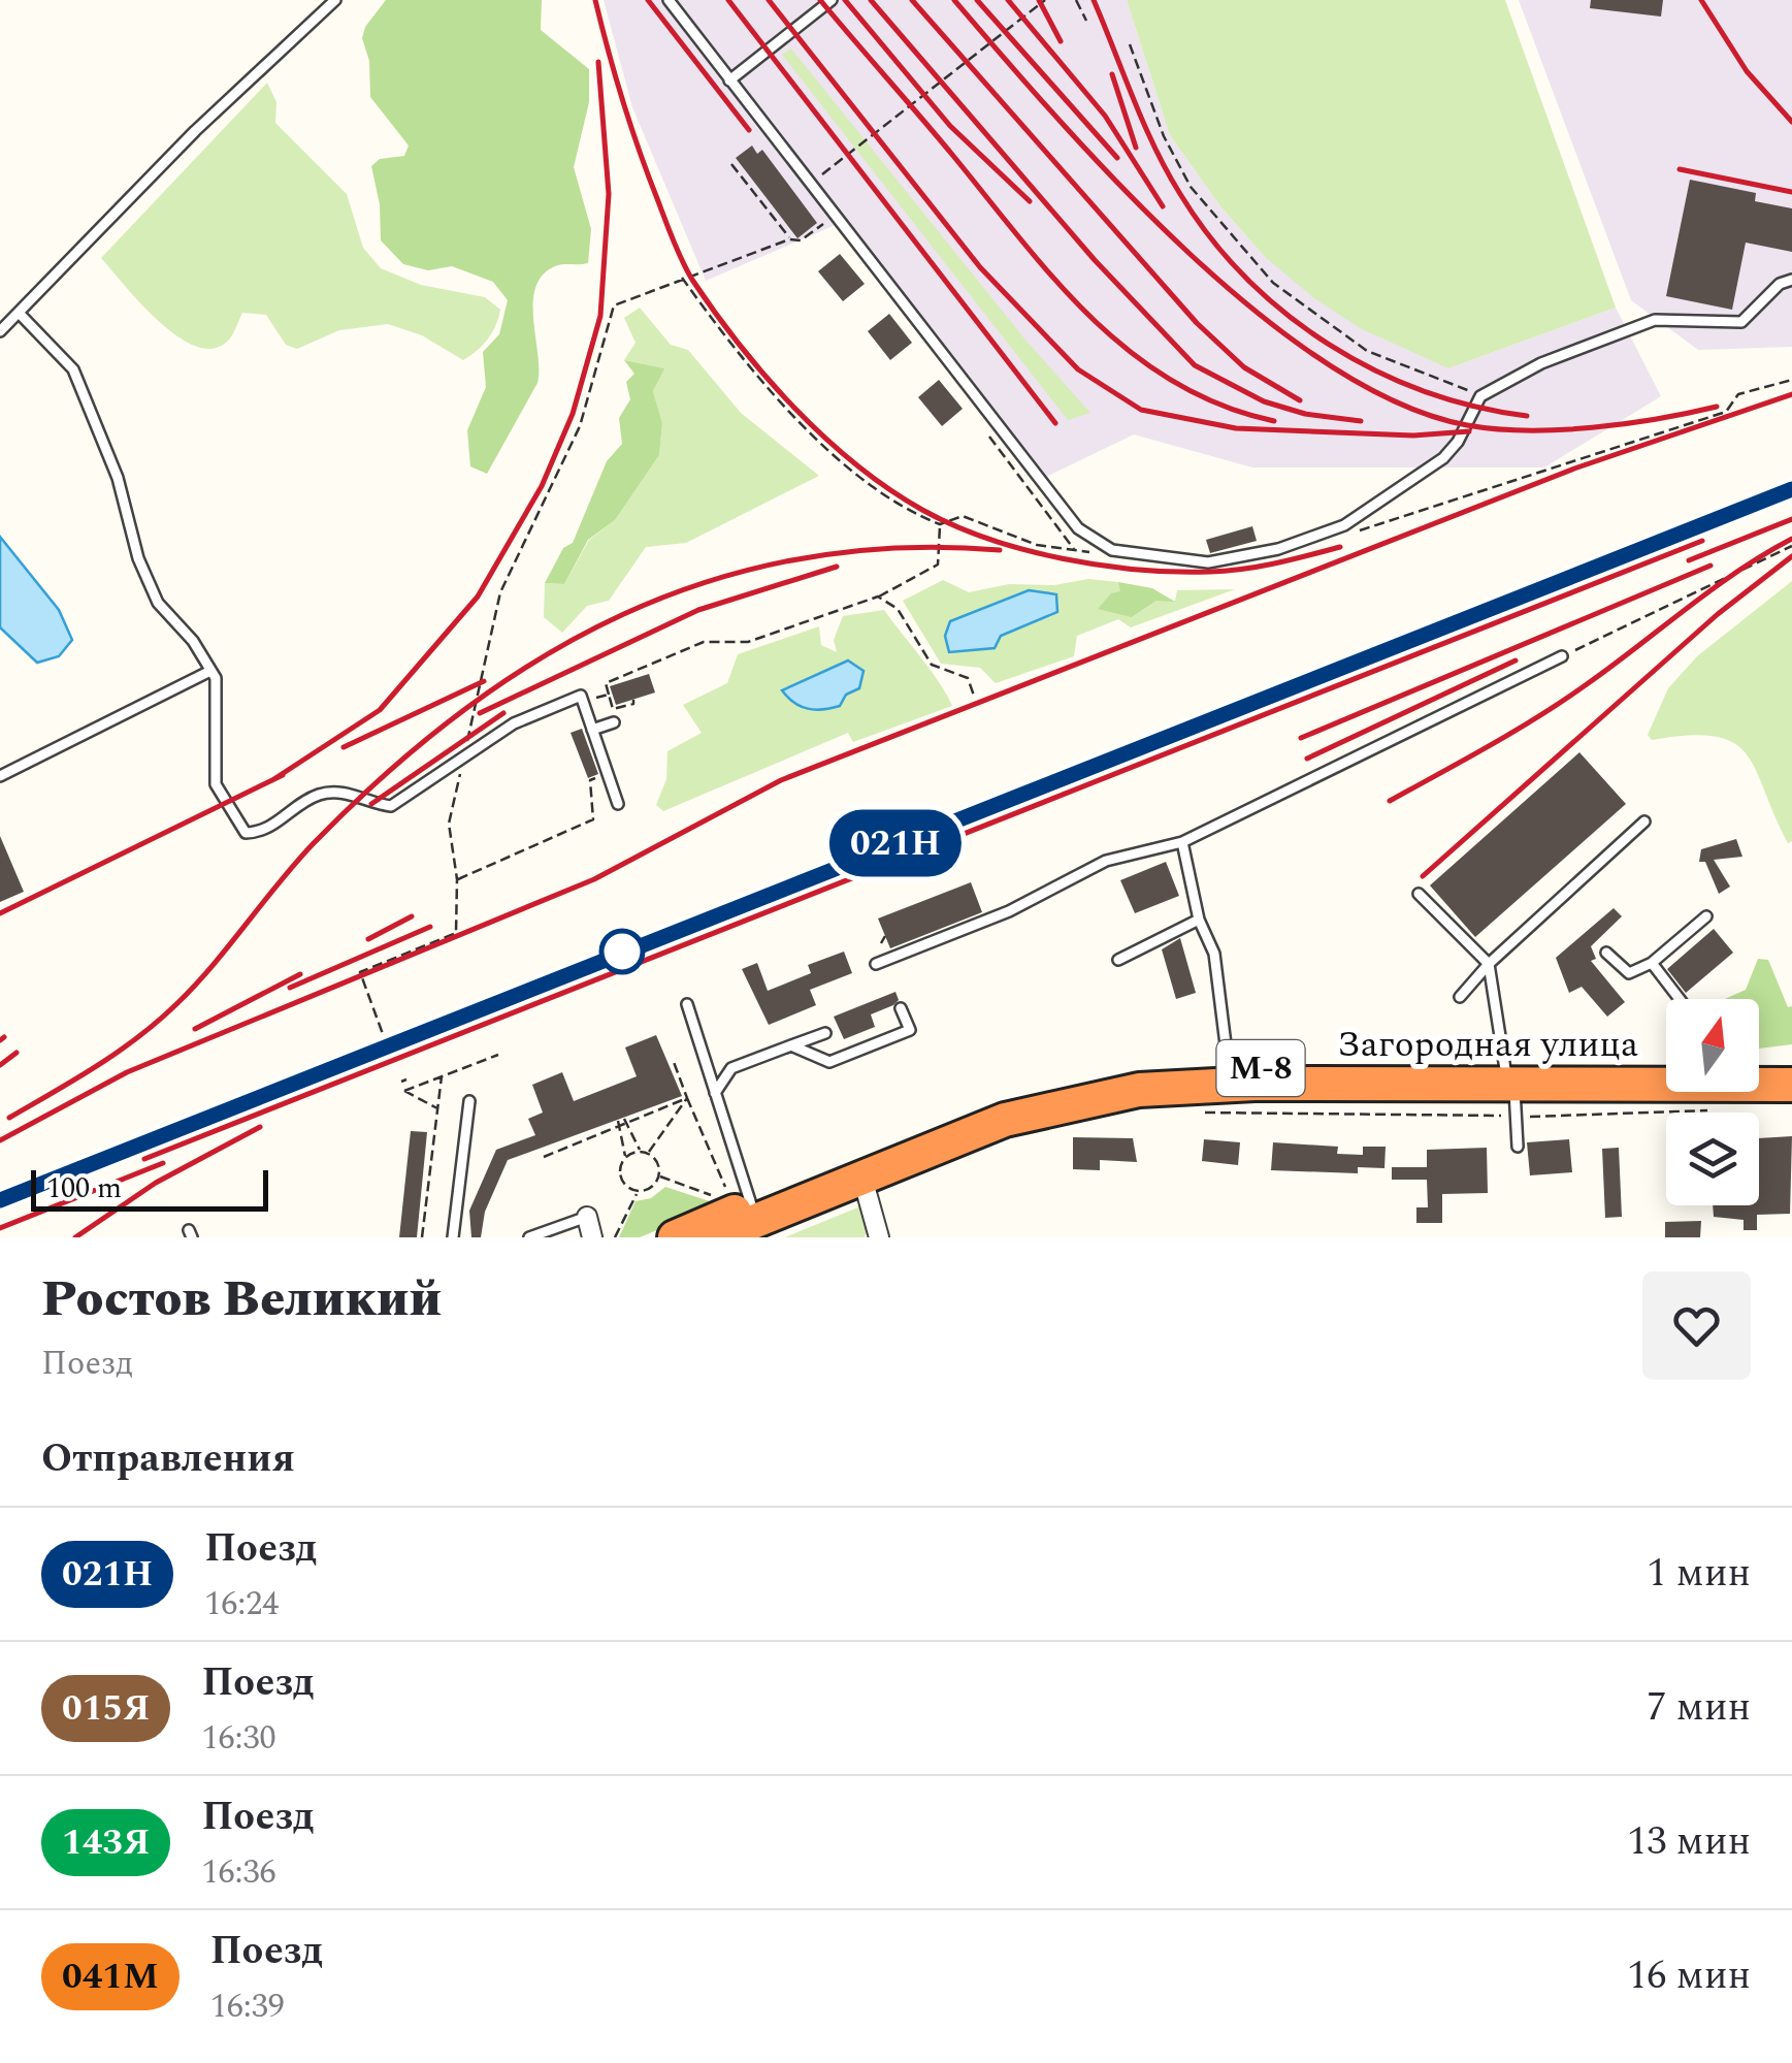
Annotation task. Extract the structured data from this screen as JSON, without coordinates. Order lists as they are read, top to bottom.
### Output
{
  "streets": {
    "highway": ["Загородная улица", "М-8"]
  },
  "scale_bar": "100 m",
  "north": "top",
  "page": {
    "on_map": "021Н",
    "scale": "100 m",
    "heading": [
      ["Ростов Великий", "Поезд"],
      "Отправления"
    ],
    "list": [
      {
        "mark": "021Н",
        "name": "Поезд",
        "note": "16:24",
        "value": "1 мин"
      },
      {
        "mark": "015Я",
        "name": "Поезд",
        "note": "16:30",
        "value": "7 мин"
      },
      {
        "mark": "143Я",
        "name": "Поезд",
        "note": "16:36",
        "value": "13 мин"
      },
      {
        "mark": "041М",
        "name": "Поезд",
        "note": "16:39",
        "value": "16 мин"
      }
    ]
  }
}
